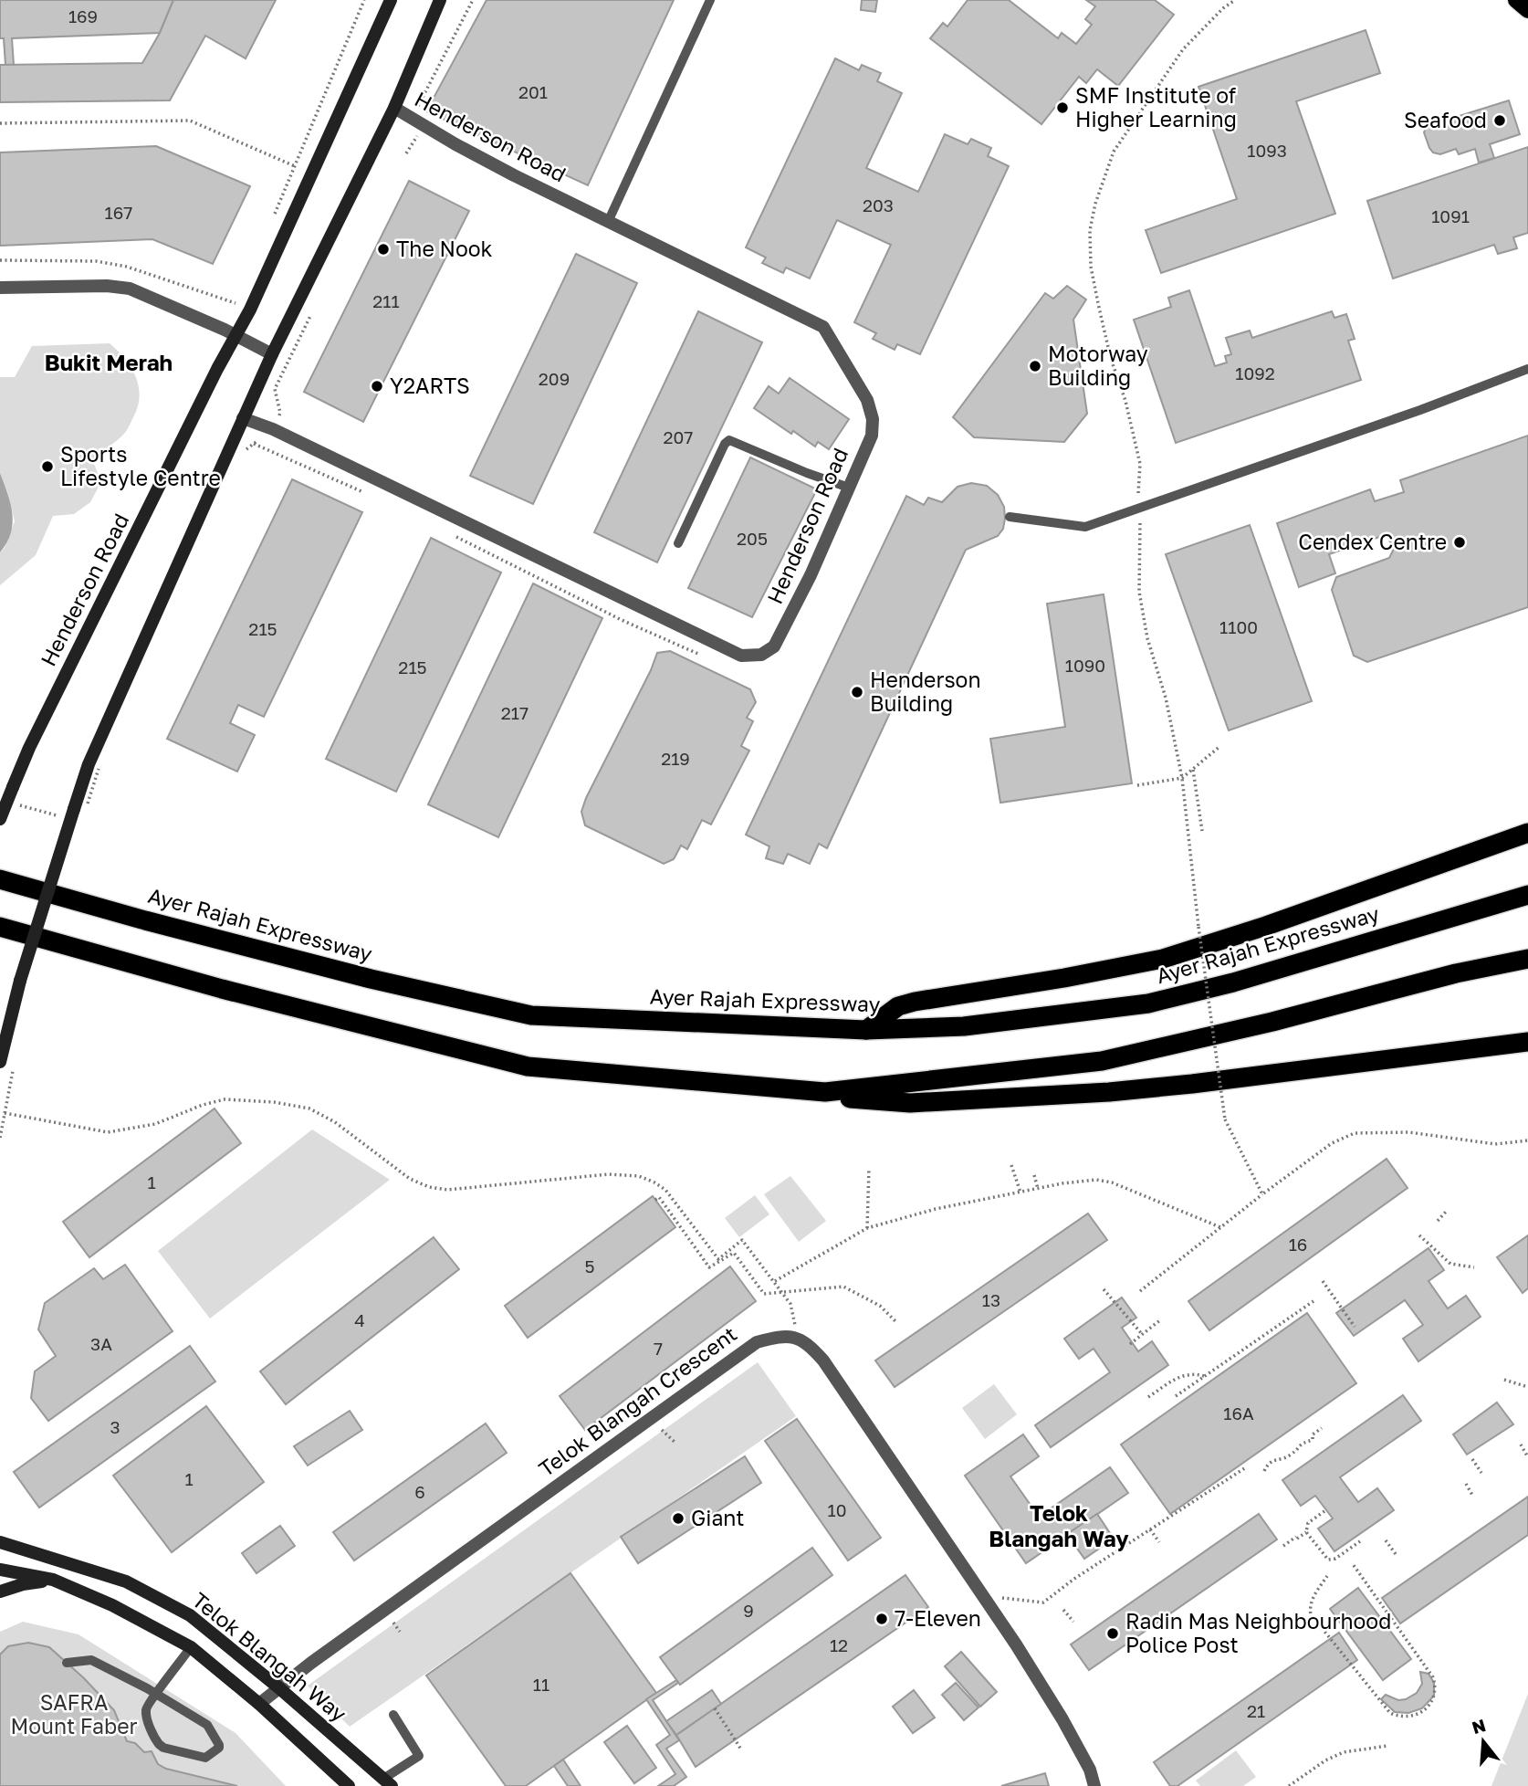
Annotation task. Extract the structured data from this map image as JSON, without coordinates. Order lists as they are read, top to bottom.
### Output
{
  "streets": {
    "highway": ["Ayer Rajah Expressway"],
    "main road": ["Henderson Road", "Telok Blangah Way"],
    "street": ["Telok Blangah Crescent"]
  },
  "crossings": [
    ["Telok Blangah Crescent", "Telok Blangah Way"]
  ],
  "districts": ["Bukit Merah", "Telok Blangah Way"],
  "parks": ["SAFRA Mount Faber"],
  "places": [
    "SMF Institute of Higher Learning",
    "Seafood",
    "The Nook",
    "Motorway Building",
    "Y2ARTS",
    "Sports Lifestyle Centre",
    "Cendex Centre",
    "Henderson Building",
    "Giant",
    "7-Eleven",
    "Radin Mas Neighbourhood Police Post"
  ],
  "house_numbers": [
    "169",
    "201",
    "1093",
    "203",
    "167",
    "1091",
    "211",
    "1092",
    "209",
    "207",
    "205",
    "1100",
    "215",
    "1090",
    "215",
    "217",
    "219",
    "1",
    "16",
    "5",
    "13",
    "4",
    "3A",
    "7",
    "16A",
    "3",
    "1",
    "6",
    "10",
    "9",
    "12",
    "11",
    "21"
  ],
  "north": "top"
}
